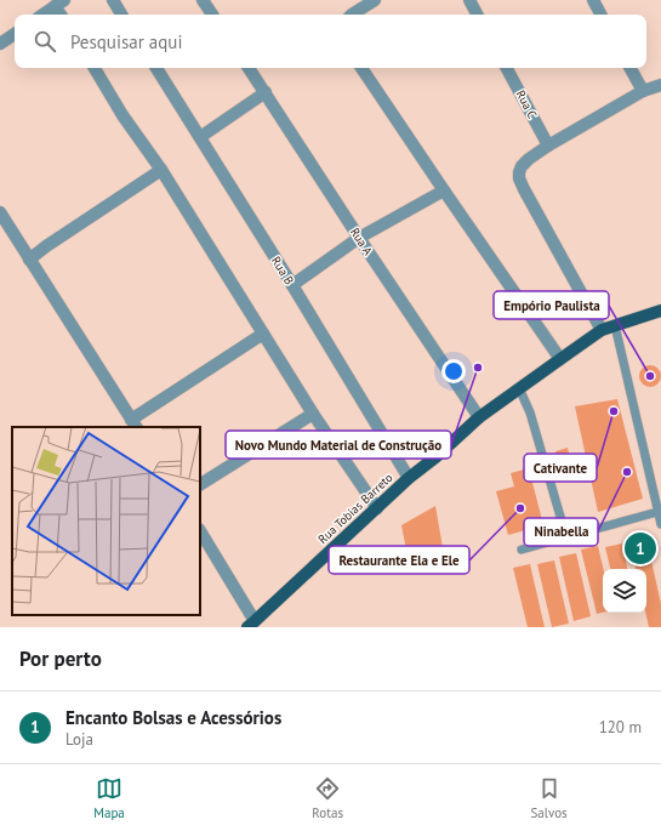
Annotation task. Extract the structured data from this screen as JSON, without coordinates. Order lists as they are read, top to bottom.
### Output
{
  "streets": {
    "main road": ["Rua Tobias Barreto"],
    "street": ["Rua C", "Rua A", "Rua B"]
  },
  "crossings": [
    ["Rua A", "Rua Tobias Barreto"],
    ["Rua B", "Rua Tobias Barreto"]
  ],
  "places": [
    "Novo Mundo Material de Construção",
    "Empório Paulista",
    "Cativante",
    "Ninabella",
    "Restaurante Ela e Ele"
  ],
  "page": {
    "search": "Pesquisar aqui",
    "pins": "1",
    "heading": "Por perto",
    "list": [
      {
        "mark": "1",
        "name": "Encanto Bolsas e Acessórios",
        "note": "Loja",
        "value": "120 m"
      }
    ],
    "nav": ["Mapa", "Rotas", "Salvos"]
  }
}
